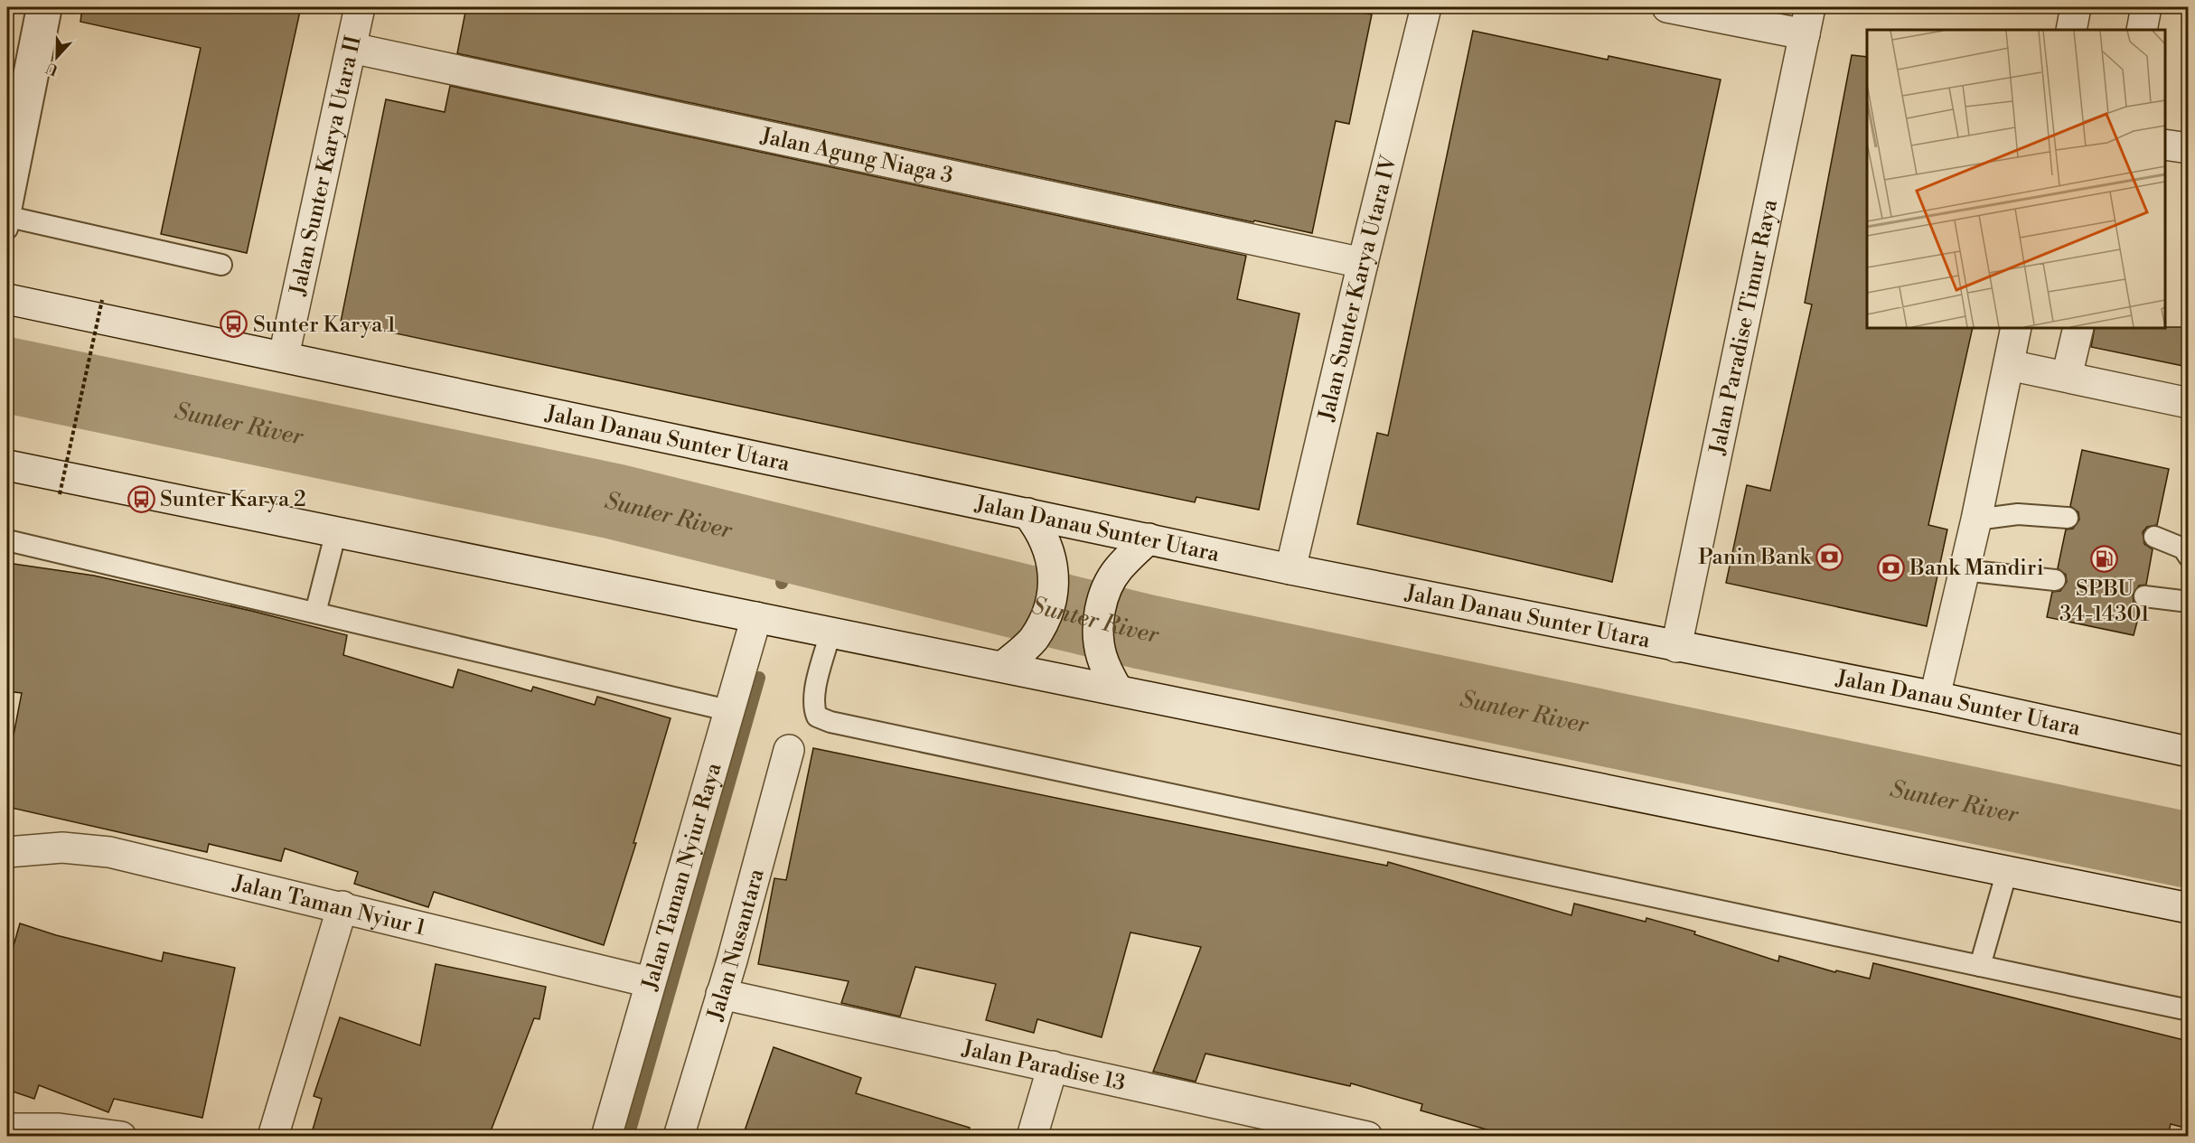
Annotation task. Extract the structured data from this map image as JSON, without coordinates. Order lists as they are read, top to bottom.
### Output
{
  "streets": {
    "street": [
      "Jalan Agung Niaga 3",
      "Jalan Sunter Karya Utara II",
      "Jalan Sunter Karya Utara IV",
      "Jalan Paradise Timur Raya",
      "Jalan Danau Sunter Utara",
      "Jalan Taman Nyiur Raya",
      "Jalan Taman Nyiur 1",
      "Jalan Nusantara",
      "Jalan Paradise 13"
    ]
  },
  "crossings": [
    ["Jalan Agung Niaga 3", "Jalan Sunter Karya Utara II"],
    ["Jalan Agung Niaga 3", "Jalan Sunter Karya Utara IV"],
    ["Jalan Sunter Karya Utara II", "Jalan Danau Sunter Utara"],
    ["Jalan Sunter Karya Utara IV", "Jalan Danau Sunter Utara"],
    ["Jalan Paradise Timur Raya", "Jalan Danau Sunter Utara"],
    ["Jalan Taman Nyiur Raya", "Jalan Taman Nyiur 1"],
    ["Jalan Nusantara", "Jalan Paradise 13"]
  ],
  "water": ["Sunter River"],
  "places": {
    "bus stop": ["Sunter Karya 1", "Sunter Karya 2"],
    "bank": ["Panin Bank", "Bank Mandiri"],
    "fuel station": ["SPBU 34-14301"]
  },
  "north": "bottom"
}
